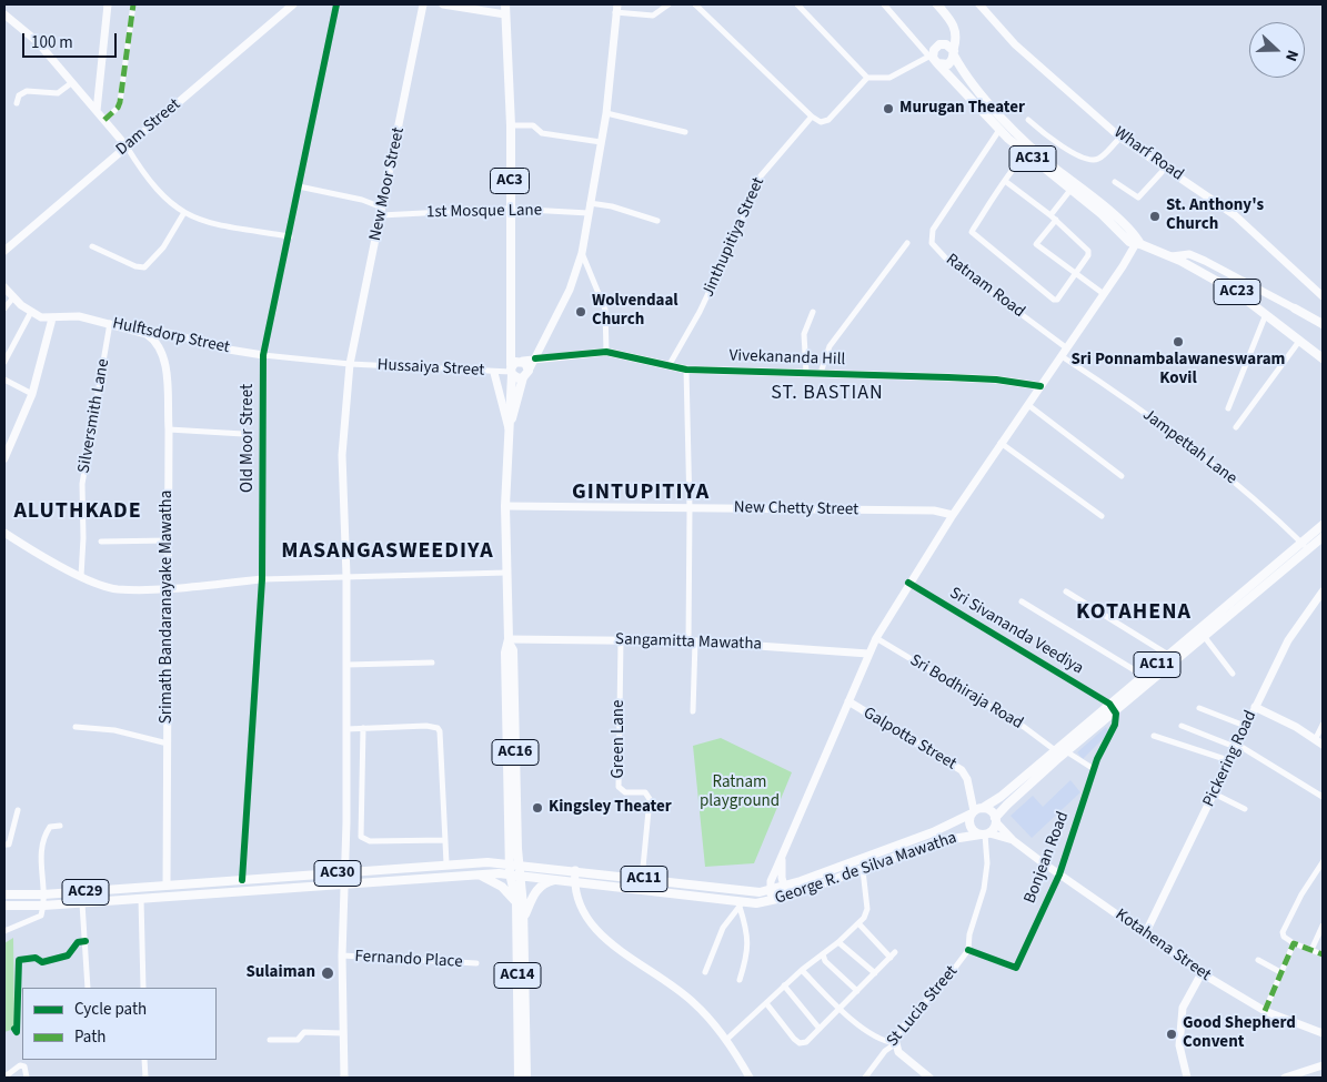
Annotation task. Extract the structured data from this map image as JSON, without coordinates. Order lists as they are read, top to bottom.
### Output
{
  "streets": {
    "main road": [
      "AC31",
      "AC3",
      "AC23",
      "AC11",
      "AC16",
      "George R. de Silva Mawatha",
      "AC30",
      "AC29",
      "AC14"
    ],
    "street": [
      "Dam Street",
      "Wharf Road",
      "New Moor Street",
      "1st Mosque Lane",
      "Jinthupitiya Street",
      "Ratnam Road",
      "Hulftsdorp Street",
      "Vivekananda Hill",
      "Hussaiya Street",
      "Silversmith Lane",
      "Old Moor Street",
      "Jampettah Lane",
      "New Chetty Street",
      "Srimath Bandaranayake Mawatha",
      "Sri Sivananda Veediya",
      "Sangamitta Mawatha",
      "Sri Bodhiraja Road",
      "Green Lane",
      "Galpotta Street",
      "Pickering Road",
      "Bonjean Road",
      "Kotahena Street",
      "Fernando Place",
      "St Lucia Street"
    ]
  },
  "crossings": [
    ["AC31", "Ratnam Road"],
    ["AC31", "AC23"],
    ["AC3", "1st Mosque Lane"],
    ["AC3", "Hussaiya Street"],
    ["AC3", "AC16"],
    ["New Moor Street", "1st Mosque Lane"],
    ["New Moor Street", "Hulftsdorp Street"],
    ["New Moor Street", "Hussaiya Street"],
    ["New Moor Street", "AC30"],
    ["New Moor Street", "Fernando Place"],
    ["Jinthupitiya Street", "Vivekananda Hill"],
    ["Hulftsdorp Street", "Hussaiya Street"],
    ["Hulftsdorp Street", "Silversmith Lane"],
    ["Hulftsdorp Street", "Old Moor Street"],
    ["Hulftsdorp Street", "Srimath Bandaranayake Mawatha"],
    ["Hussaiya Street", "AC16"],
    ["Old Moor Street", "AC30"],
    ["Jampettah Lane", "AC11"],
    ["New Chetty Street", "AC16"],
    ["Srimath Bandaranayake Mawatha", "AC30"],
    ["Srimath Bandaranayake Mawatha", "AC29"],
    ["Sri Sivananda Veediya", "AC11"],
    ["Sri Sivananda Veediya", "Bonjean Road"],
    ["Sangamitta Mawatha", "Green Lane"],
    ["Sangamitta Mawatha", "AC16"],
    ["AC11", "Sri Bodhiraja Road"],
    ["AC11", "Galpotta Street"],
    ["AC11", "Bonjean Road"],
    ["AC11", "George R. de Silva Mawatha"],
    ["AC11", "Kotahena Street"],
    ["AC11", "St Lucia Street"],
    ["Green Lane", "George R. de Silva Mawatha"],
    ["Galpotta Street", "George R. de Silva Mawatha"],
    ["Galpotta Street", "Kotahena Street"],
    ["Galpotta Street", "St Lucia Street"],
    ["AC16", "George R. de Silva Mawatha"],
    ["AC16", "AC30"],
    ["AC16", "AC14"],
    ["Pickering Road", "Kotahena Street"],
    ["Bonjean Road", "Kotahena Street"],
    ["Bonjean Road", "St Lucia Street"],
    ["George R. de Silva Mawatha", "AC30"],
    ["George R. de Silva Mawatha", "Kotahena Street"],
    ["George R. de Silva Mawatha", "AC14"],
    ["George R. de Silva Mawatha", "St Lucia Street"],
    ["AC30", "AC29"],
    ["AC30", "AC14"],
    ["Kotahena Street", "St Lucia Street"]
  ],
  "districts": [
    "ST. BASTIAN",
    "GINTUPITIYA",
    "ALUTHKADE",
    "MASANGASWEEDIYA",
    "KOTAHENA"
  ],
  "parks": ["Ratnam playground"],
  "places": [
    "Murugan Theater",
    "St. Anthony's Church",
    "Wolvendaal Church",
    "Sri Ponnambalawaneswaram Kovil",
    "Kingsley Theater",
    "Sulaiman",
    "Good Shepherd Convent"
  ],
  "legend": ["Cycle path", "Path"],
  "scale_bar": "100 m",
  "north": "right"
}
